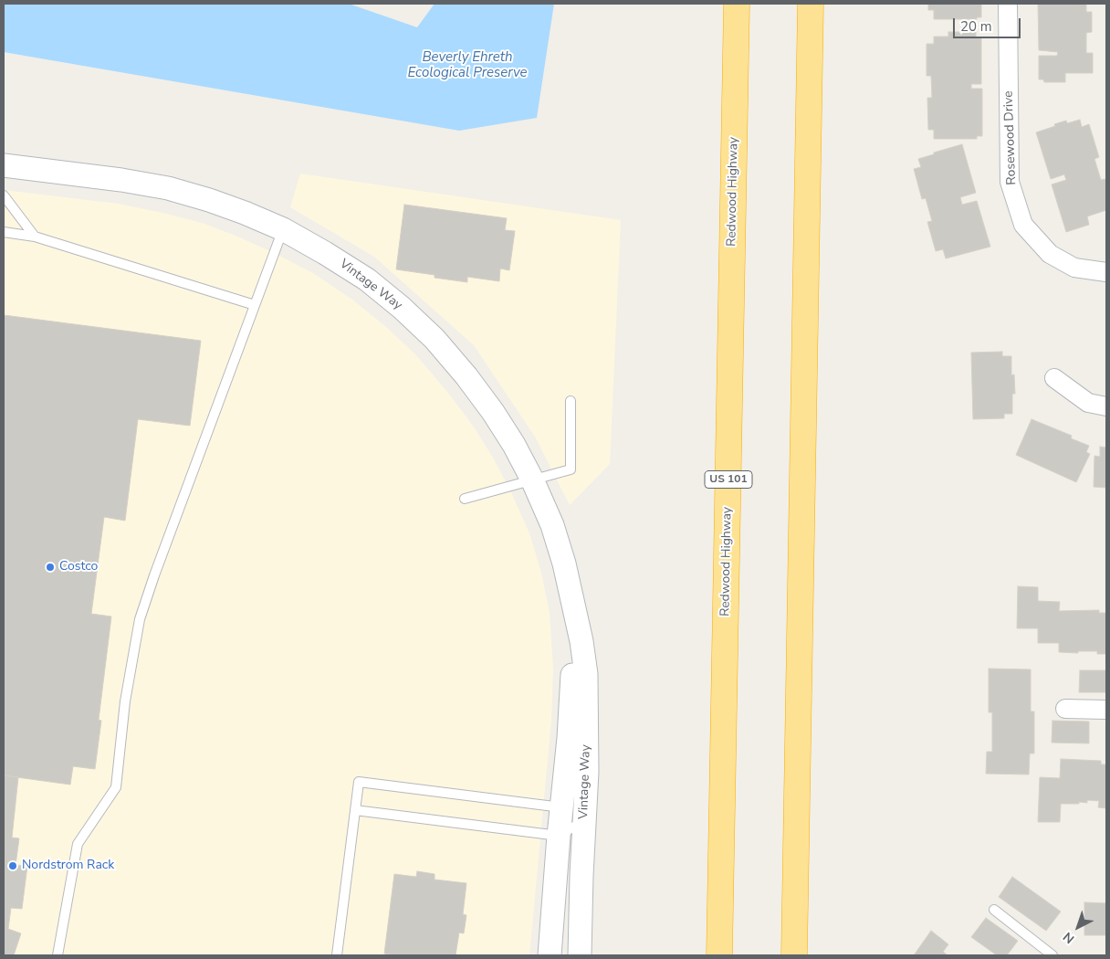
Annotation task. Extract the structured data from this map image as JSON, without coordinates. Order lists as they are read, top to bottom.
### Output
{
  "streets": {
    "highway": ["Redwood Highway", "US 101"],
    "street": ["Rosewood Drive", "Vintage Way"]
  },
  "water": ["Beverly Ehreth Ecological Preserve"],
  "places": ["Costco", "Nordstrom Rack"],
  "scale_bar": "20 m",
  "north": "bottom left"
}
